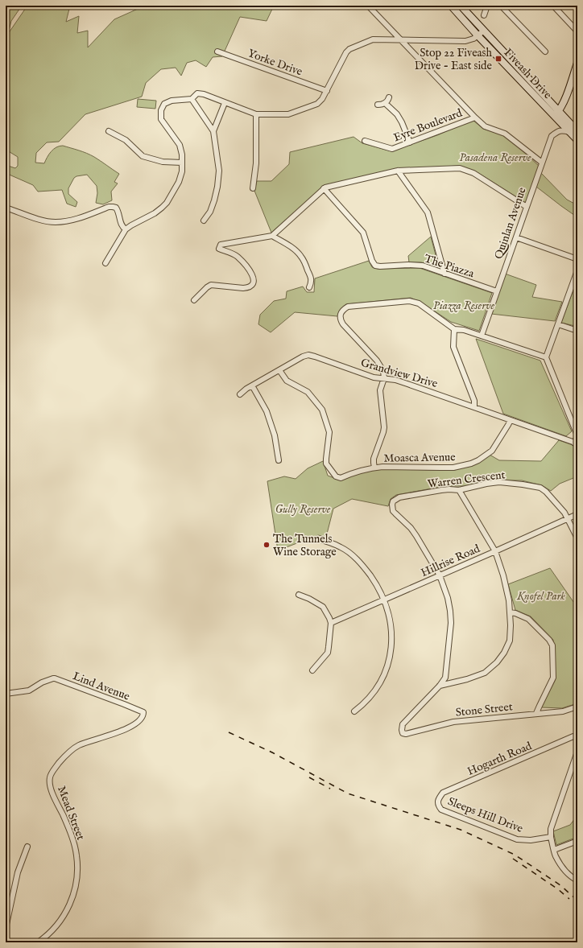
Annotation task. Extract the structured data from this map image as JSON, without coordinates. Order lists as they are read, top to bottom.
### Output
{
  "streets": {
    "main road": ["Fiveash Drive"],
    "street": [
      "Yorke Drive",
      "Eyre Boulevard",
      "Quinlan Avenue",
      "The Piazza",
      "Grandview Drive",
      "Moasca Avenue",
      "Warren Crescent",
      "Hillrise Road",
      "Lind Avenue",
      "Stone Street",
      "Hogarth Road",
      "Mead Street",
      "Sleeps Hill Drive"
    ]
  },
  "crossings": [
    ["Fiveash Drive", "Quinlan Avenue"],
    ["Eyre Boulevard", "Quinlan Avenue"],
    ["Quinlan Avenue", "The Piazza"],
    ["Grandview Drive", "Moasca Avenue"],
    ["Warren Crescent", "Hillrise Road"],
    ["Lind Avenue", "Mead Street"],
    ["Hogarth Road", "Sleeps Hill Drive"]
  ],
  "parks": [
    "Pasadena Reserve",
    "Piazza Reserve",
    "Gully Reserve",
    "Knofel Park"
  ],
  "places": {
    "transit": ["Stop 22 Fiveash Drive - East side"],
    "other": ["The Tunnels Wine Storage"]
  }
}
